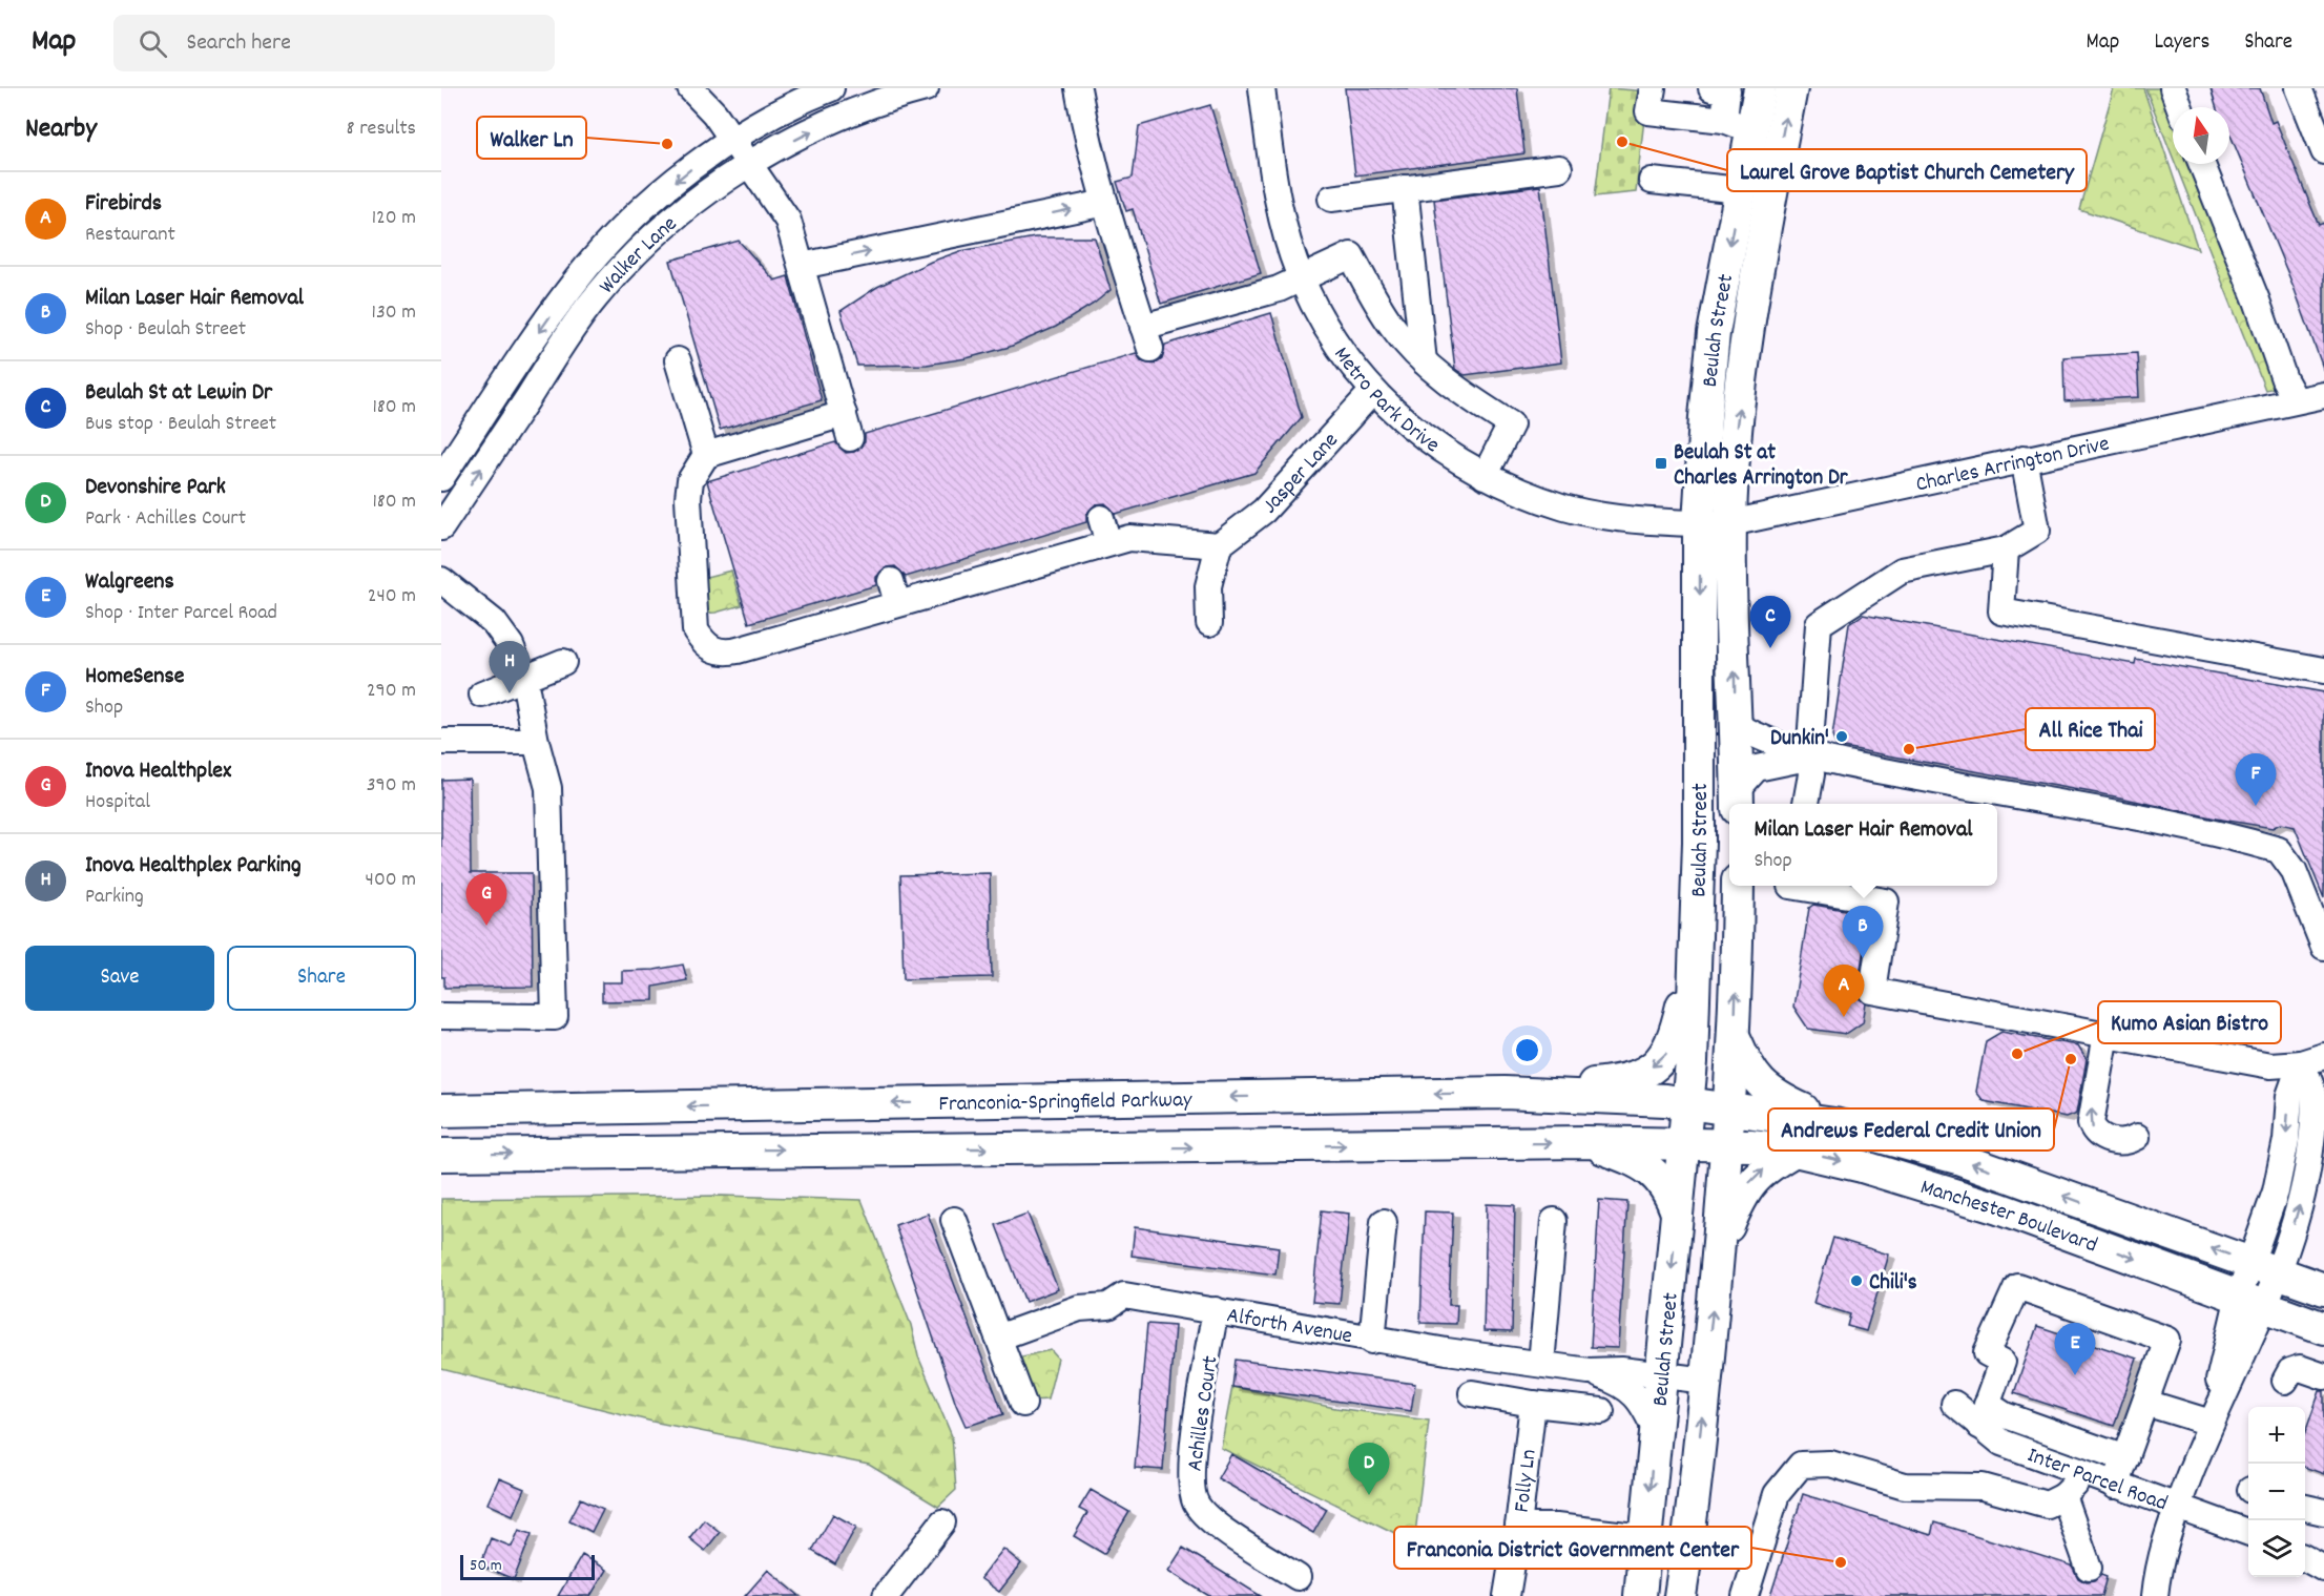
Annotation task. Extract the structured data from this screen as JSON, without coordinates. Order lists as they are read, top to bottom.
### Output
{
  "streets": {
    "main road": ["Beulah Street", "Franconia-Springfield Parkway", "Manchester Boulevard"],
    "street": [
      "Walker Lane",
      "Metro Park Drive",
      "Charles Arrington Drive",
      "Jasper Lane",
      "Alforth Avenue",
      "Achilles Court",
      "Inter Parcel Road",
      "Folly Ln"
    ]
  },
  "crossings": [
    ["Beulah Street", "Metro Park Drive"],
    ["Beulah Street", "Charles Arrington Drive"],
    ["Beulah Street", "Franconia-Springfield Parkway"],
    ["Beulah Street", "Manchester Boulevard"],
    ["Beulah Street", "Alforth Avenue"],
    ["Metro Park Drive", "Charles Arrington Drive"],
    ["Metro Park Drive", "Jasper Lane"],
    ["Franconia-Springfield Parkway", "Manchester Boulevard"],
    ["Alforth Avenue", "Achilles Court"]
  ],
  "places": {
    "other": [
      "Laurel Grove Baptist Church Cemetery",
      "Walker Ln",
      "Dunkin'",
      "All Rice Thai",
      "Kumo Asian Bistro",
      "Andrews Federal Credit Union",
      "Chili's",
      "Franconia District Government Center"
    ],
    "transit": ["Beulah St at Charles Arrington Dr"]
  },
  "scale_bar": "50 m",
  "north": "top",
  "page": {
    "header": "Map",
    "search": "Search here",
    "nav": ["Map", "Layers", "Share"],
    "heading": ["Nearby", "8 results"],
    "list": [
      {
        "mark": "A",
        "name": "Firebirds",
        "note": "Restaurant",
        "value": "120 m"
      },
      {
        "mark": "B",
        "name": "Milan Laser Hair Removal",
        "note": "Shop · Beulah Street",
        "value": "130 m"
      },
      {
        "mark": "C",
        "name": "Beulah St at Lewin Dr",
        "note": "Bus stop · Beulah Street",
        "value": "180 m"
      },
      {
        "mark": "D",
        "name": "Devonshire Park",
        "note": "Park · Achilles Court",
        "value": "180 m"
      },
      {
        "mark": "E",
        "name": "Walgreens",
        "note": "Shop · Inter Parcel Road",
        "value": "240 m"
      },
      {
        "mark": "F",
        "name": "HomeSense",
        "note": "Shop",
        "value": "290 m"
      },
      {
        "mark": "G",
        "name": "Inova Healthplex",
        "note": "Hospital",
        "value": "390 m"
      },
      {
        "mark": "H",
        "name": "Inova Healthplex Parking",
        "note": "Parking",
        "value": "400 m"
      }
    ],
    "pins": [
      "C",
      "H",
      "F",
      "G",
      "B",
      "A",
      "E",
      "D"
    ],
    "popup": ["Milan Laser Hair Removal", "Shop"],
    "buttons": ["Save", "Share"],
    "map_buttons": ["+", "−"],
    "scale": "50 m"
  }
}
